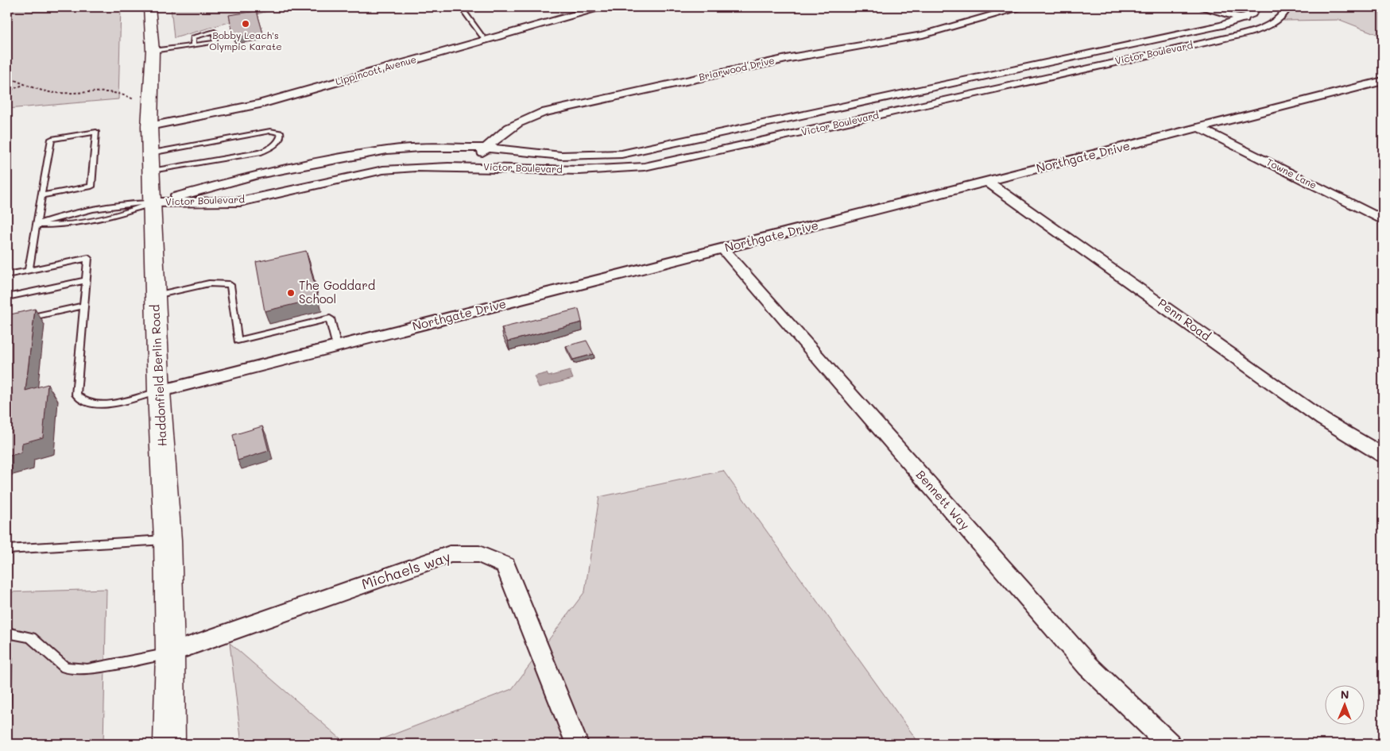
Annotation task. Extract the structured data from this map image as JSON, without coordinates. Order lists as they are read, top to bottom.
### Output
{
  "streets": {
    "main road": ["Haddonfield Berlin Road"],
    "street": [
      "Victor Boulevard",
      "Briarwood Drive",
      "Lippincott Avenue",
      "Northgate Drive",
      "Towne Lane",
      "Penn Road",
      "Bennett Way",
      "Michaels way"
    ]
  },
  "crossings": [
    ["Victor Boulevard", "Briarwood Drive"],
    ["Victor Boulevard", "Haddonfield Berlin Road"],
    ["Lippincott Avenue", "Haddonfield Berlin Road"],
    ["Northgate Drive", "Towne Lane"],
    ["Northgate Drive", "Penn Road"],
    ["Northgate Drive", "Haddonfield Berlin Road"],
    ["Northgate Drive", "Bennett Way"],
    ["Haddonfield Berlin Road", "Michaels way"]
  ],
  "places": ["Bobby Leach's Olympic Karate", "The Goddard School"],
  "north": "top"
}
